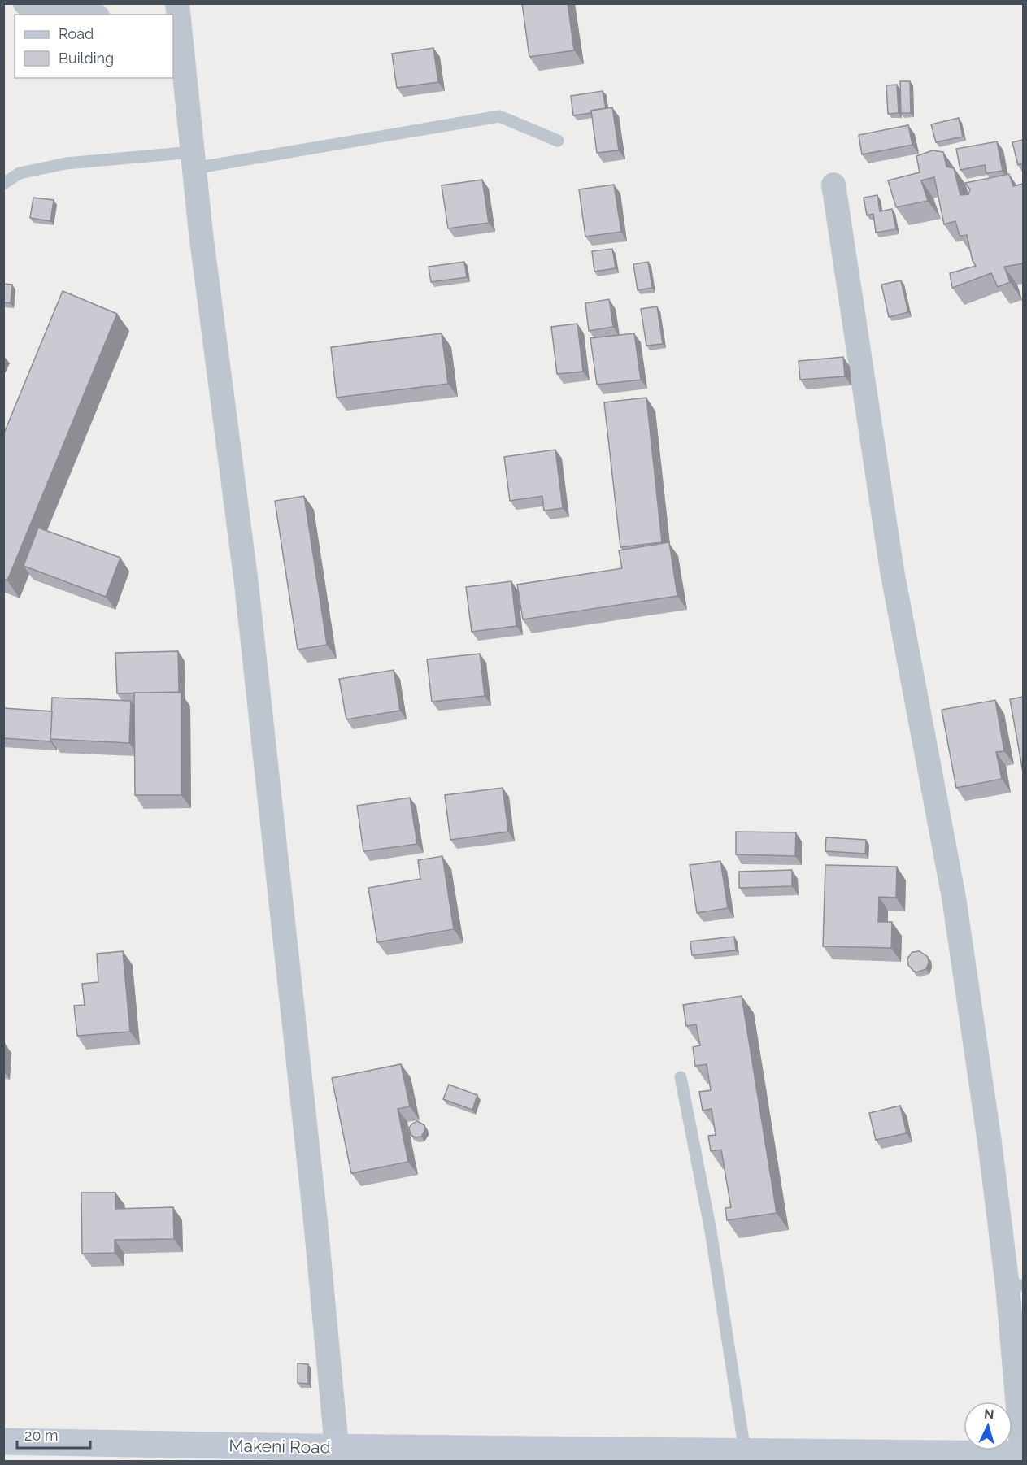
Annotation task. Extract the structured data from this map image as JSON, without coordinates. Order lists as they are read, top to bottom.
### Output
{
  "streets": {
    "main road": ["Makeni Road"]
  },
  "legend": ["Road", "Building"],
  "scale_bar": "20 m",
  "north": "top"
}
